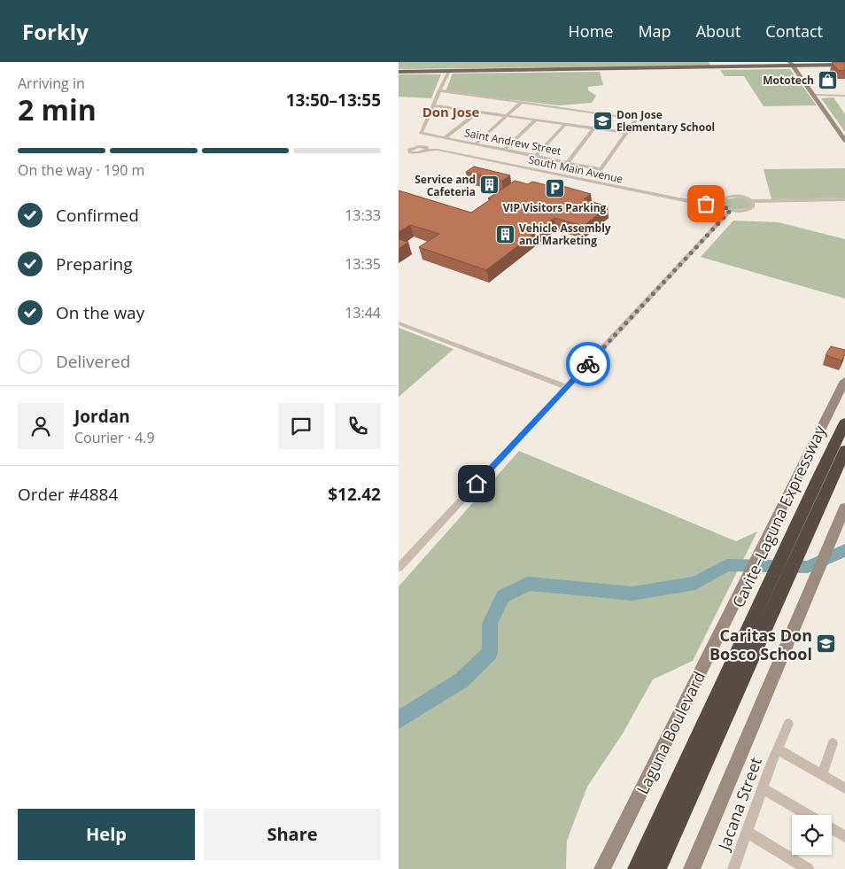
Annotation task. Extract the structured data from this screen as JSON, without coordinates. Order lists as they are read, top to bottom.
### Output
{
  "streets": {
    "highway": ["Cavite–Laguna Expressway"],
    "main road": ["Laguna Boulevard"],
    "street": ["Saint Andrew Street", "South Main Avenue", "Jacana Street"]
  },
  "districts": ["Don Jose"],
  "places": {
    "shop": ["Mototech"],
    "school or university": ["Don Jose Elementary School", "Caritas Don Bosco School"],
    "building": ["Service and Cafeteria", "Vehicle Assembly and Marketing"],
    "parking": ["VIP Visitors Parking"]
  },
  "page": {
    "header": "Forkly",
    "nav": [
      "Home",
      "Map",
      "About",
      "Contact"
    ],
    "heading": ["2 min", "Arriving in", "13:50–13:55"],
    "panel": [
      "Jordan",
      "Courier · 4.9",
      "Order #4884",
      "$12.42"
    ],
    "bar": "On the way · 190 m",
    "list": [
      ["Confirmed", "13:33"],
      ["Preparing", "13:35"],
      ["On the way", "13:44"],
      "Delivered"
    ],
    "buttons": ["Help", "Share"]
  }
}
